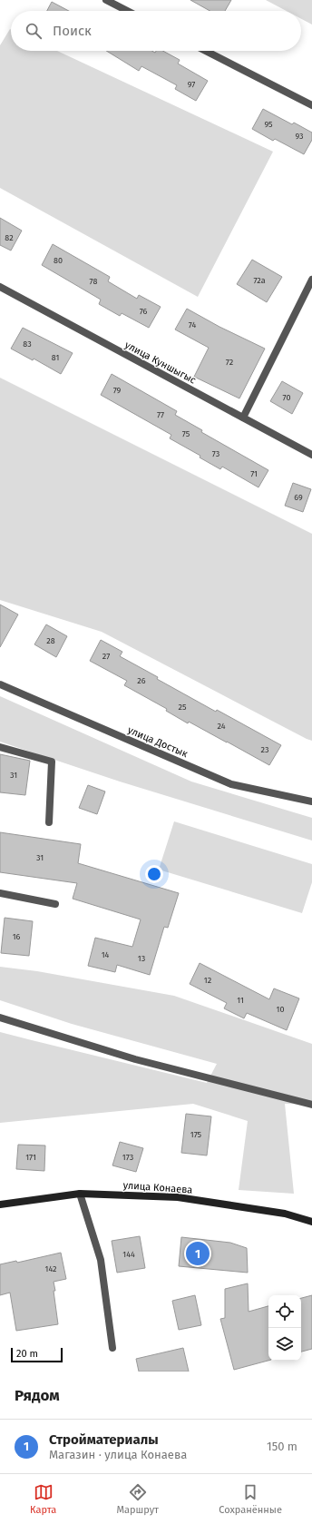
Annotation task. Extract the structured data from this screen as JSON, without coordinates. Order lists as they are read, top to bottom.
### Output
{
  "streets": {
    "main road": ["улица Конаева"],
    "street": ["улица Куншыгыс", "улица Достык"]
  },
  "house_numbers": [
    "97",
    "95",
    "93",
    "82",
    "80",
    "72а",
    "78",
    "76",
    "74",
    "83",
    "81",
    "72",
    "79",
    "70",
    "77",
    "75",
    "73",
    "71",
    "69",
    "28",
    "27",
    "26",
    "25",
    "24",
    "23",
    "31",
    "31",
    "16",
    "14",
    "13",
    "12",
    "11",
    "10",
    "175",
    "171",
    "173",
    "144",
    "142"
  ],
  "scale_bar": "20 m",
  "page": {
    "search": "Поиск",
    "pins": "1",
    "scale": "20 m",
    "heading": "Рядом",
    "list": [
      {
        "mark": "1",
        "name": "Стройматериалы",
        "note": "Магазин · улица Конаева",
        "value": "150 m"
      }
    ],
    "nav": ["Карта", "Маршрут", "Сохранённые"]
  }
}
